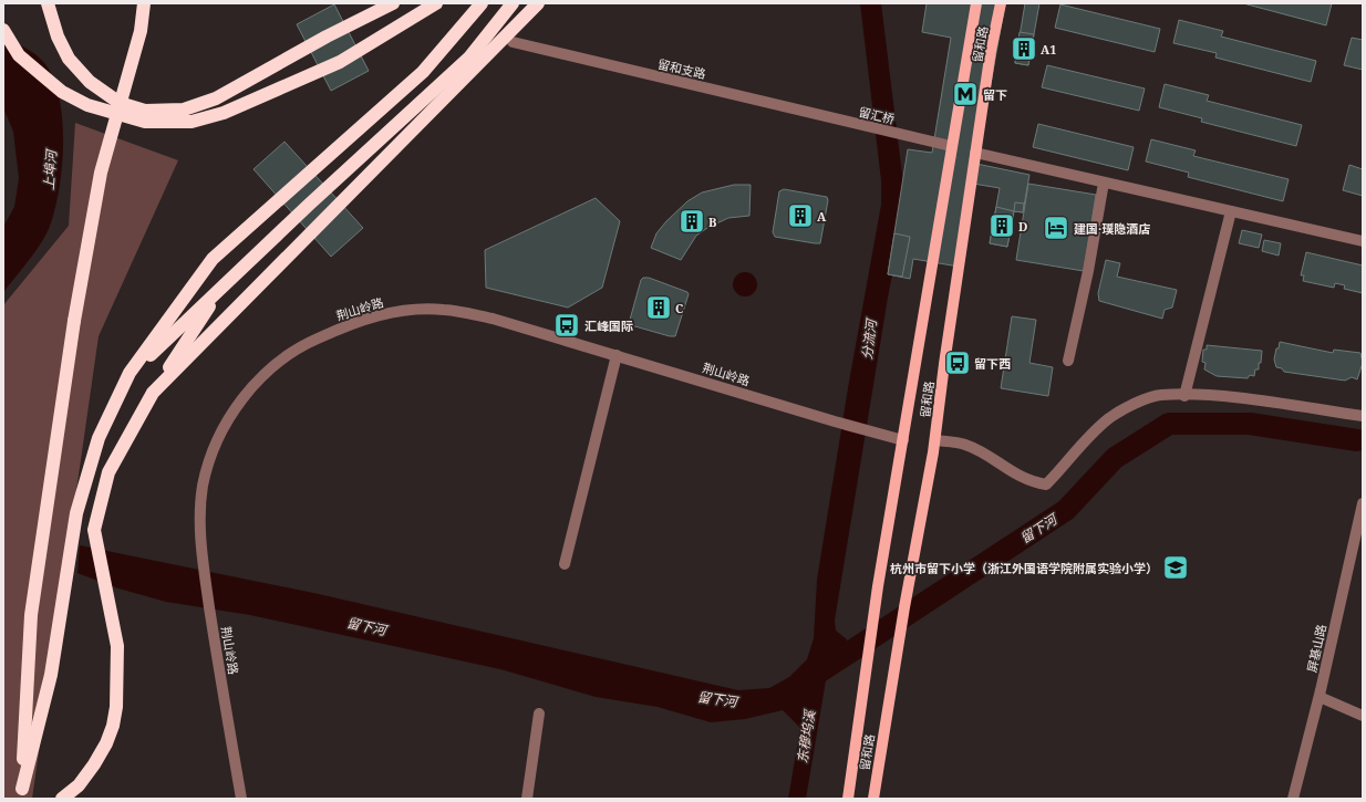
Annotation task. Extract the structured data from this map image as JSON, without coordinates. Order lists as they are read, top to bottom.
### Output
{
  "streets": {
    "main road": ["留和路"],
    "street": [
      "留和支路",
      "留汇桥",
      "荆山岭路",
      "屏基山路"
    ]
  },
  "crossings": [
    ["留和路", "留汇桥"],
    ["留和路", "荆山岭路"],
    ["留和支路", "留汇桥"]
  ],
  "water": [
    "上埠河",
    "分流河",
    "留下河",
    "东穆坞溪"
  ],
  "places": {
    "building": [
      "A1",
      "A",
      "B",
      "D",
      "C"
    ],
    "metro station": ["留下"],
    "hotel": ["建国·璞隐酒店"],
    "bus stop": ["汇峰国际", "留下西"],
    "school or university": ["杭州市留下小学（浙江外国语学院附属实验小学）"]
  }
}
